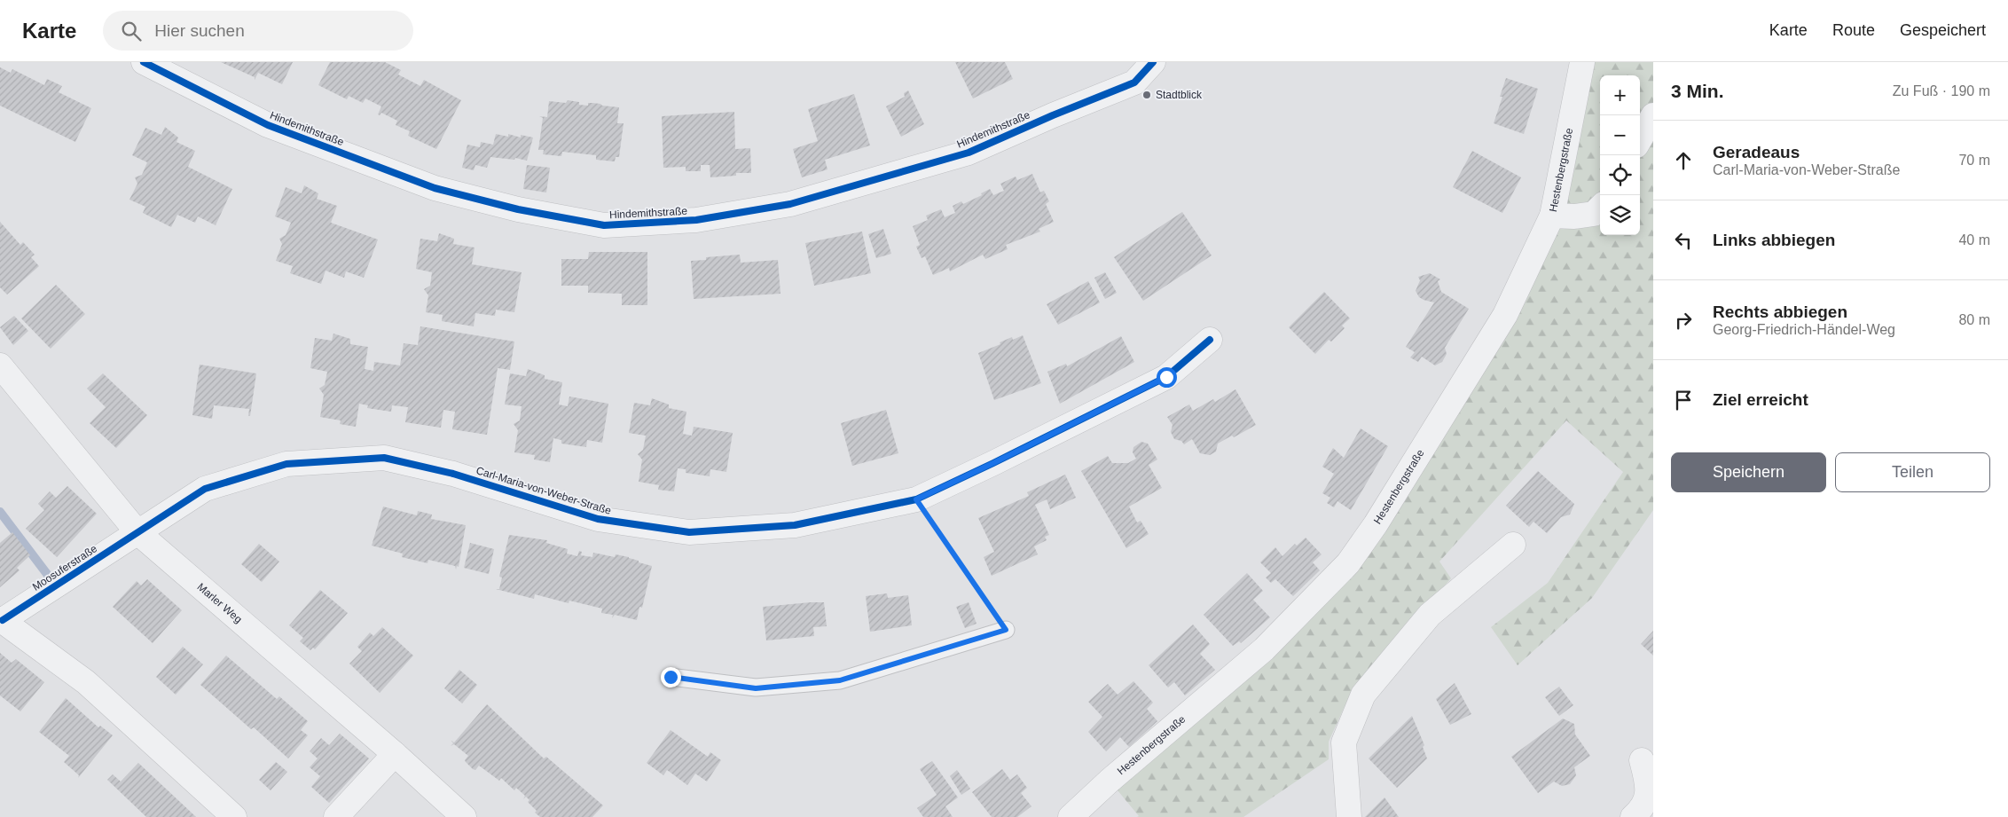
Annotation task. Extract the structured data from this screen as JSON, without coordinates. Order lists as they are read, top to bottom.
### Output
{
  "streets": {
    "street": [
      "Hindemithstraße",
      "Hestenbergstraße",
      "Carl-Maria-von-Weber-Straße",
      "Moosuferstraße",
      "Marler Weg"
    ]
  },
  "crossings": [
    ["Carl-Maria-von-Weber-Straße", "Moosuferstraße"],
    ["Carl-Maria-von-Weber-Straße", "Marler Weg"],
    ["Moosuferstraße", "Marler Weg"]
  ],
  "places": ["Stadtblick"],
  "page": {
    "header": "Karte",
    "search": "Hier suchen",
    "nav": ["Karte", "Route", "Gespeichert"],
    "heading": ["3 Min.", "Zu Fuß · 190 m"],
    "map_buttons": ["+", "−"],
    "list": [
      ["Geradeaus", "Carl-Maria-von-Weber-Straße", "70 m"],
      ["Links abbiegen", "40 m"],
      ["Rechts abbiegen", "Georg-Friedrich-Händel-Weg", "80 m"],
      "Ziel erreicht"
    ],
    "buttons": ["Speichern", "Teilen"]
  }
}
